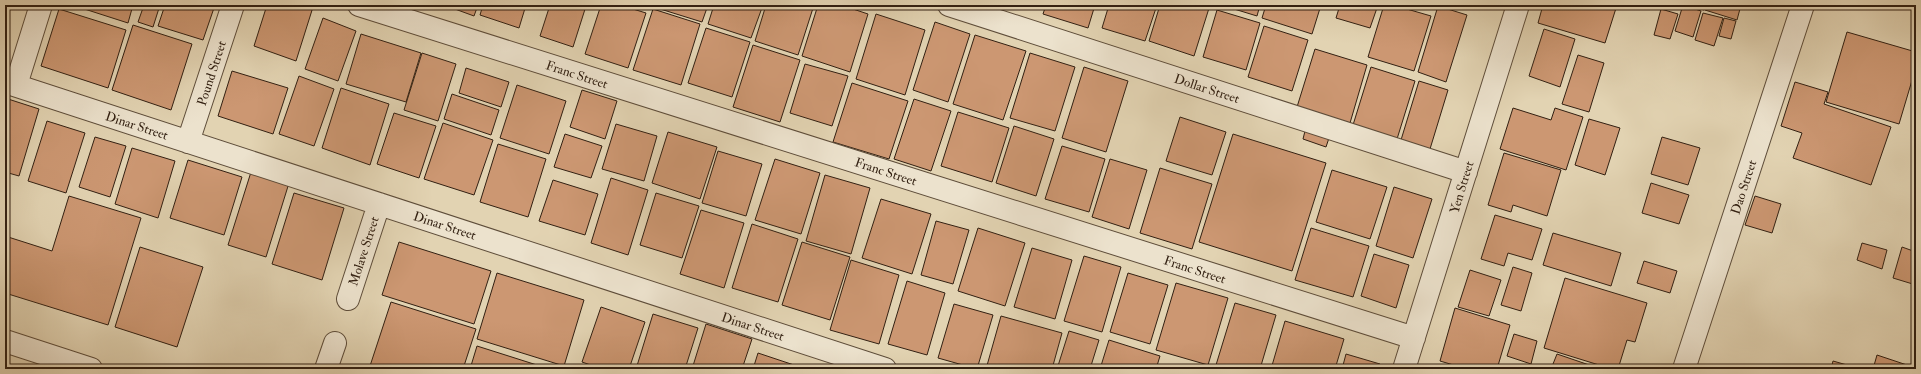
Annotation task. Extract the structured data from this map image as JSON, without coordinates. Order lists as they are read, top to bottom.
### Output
{
  "streets": {
    "street": [
      "Pound Street",
      "Franc Street",
      "Dollar Street",
      "Dinar Street",
      "Yen Street",
      "Dao Street",
      "Molave Street"
    ]
  },
  "crossings": [
    ["Pound Street", "Dinar Street"],
    ["Franc Street", "Yen Street"],
    ["Dollar Street", "Yen Street"],
    ["Dinar Street", "Molave Street"]
  ]
}
